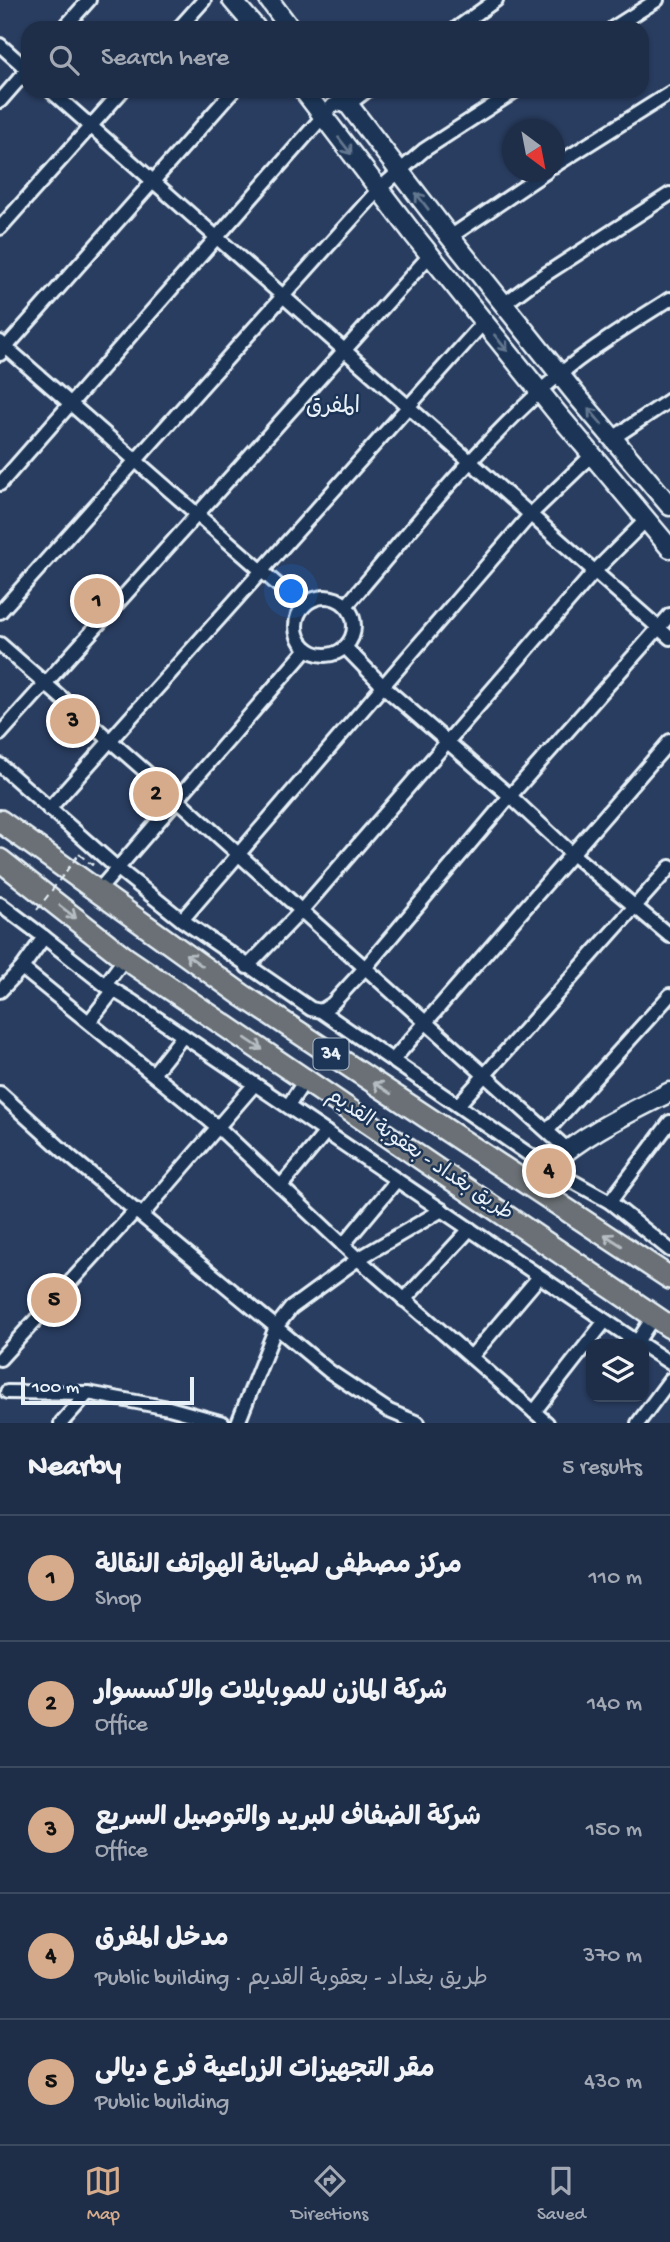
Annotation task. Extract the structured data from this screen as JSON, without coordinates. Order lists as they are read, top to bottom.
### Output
{
  "streets": {
    "highway": ["34", "طريق بغداد - بعقوبة القديم"]
  },
  "districts": ["المفرق"],
  "scale_bar": "100 m",
  "north": "bottom right",
  "page": {
    "search": "Search here",
    "pins": [
      "1",
      "3",
      "2",
      "4",
      "5"
    ],
    "scale": "100 m",
    "heading": ["Nearby", "5 results"],
    "list": [
      {
        "mark": "1",
        "name": "مركز مصطفى لصيانة الهواتف النقالة",
        "note": "Shop",
        "value": "110 m"
      },
      {
        "mark": "2",
        "name": "شركة المازن للموبايلات والاكسسوار",
        "note": "Office",
        "value": "140 m"
      },
      {
        "mark": "3",
        "name": "شركة الضفاف للبريد والتوصيل السريع",
        "note": "Office",
        "value": "150 m"
      },
      {
        "mark": "4",
        "name": "مدخل المفرق",
        "note": "Public building · طريق بغداد - بعقوبة القديم",
        "value": "370 m"
      },
      {
        "mark": "5",
        "name": "مقر التجهيزات الزراعية فرع ديالى",
        "note": "Public building",
        "value": "430 m"
      }
    ],
    "nav": ["Map", "Directions", "Saved"]
  }
}
